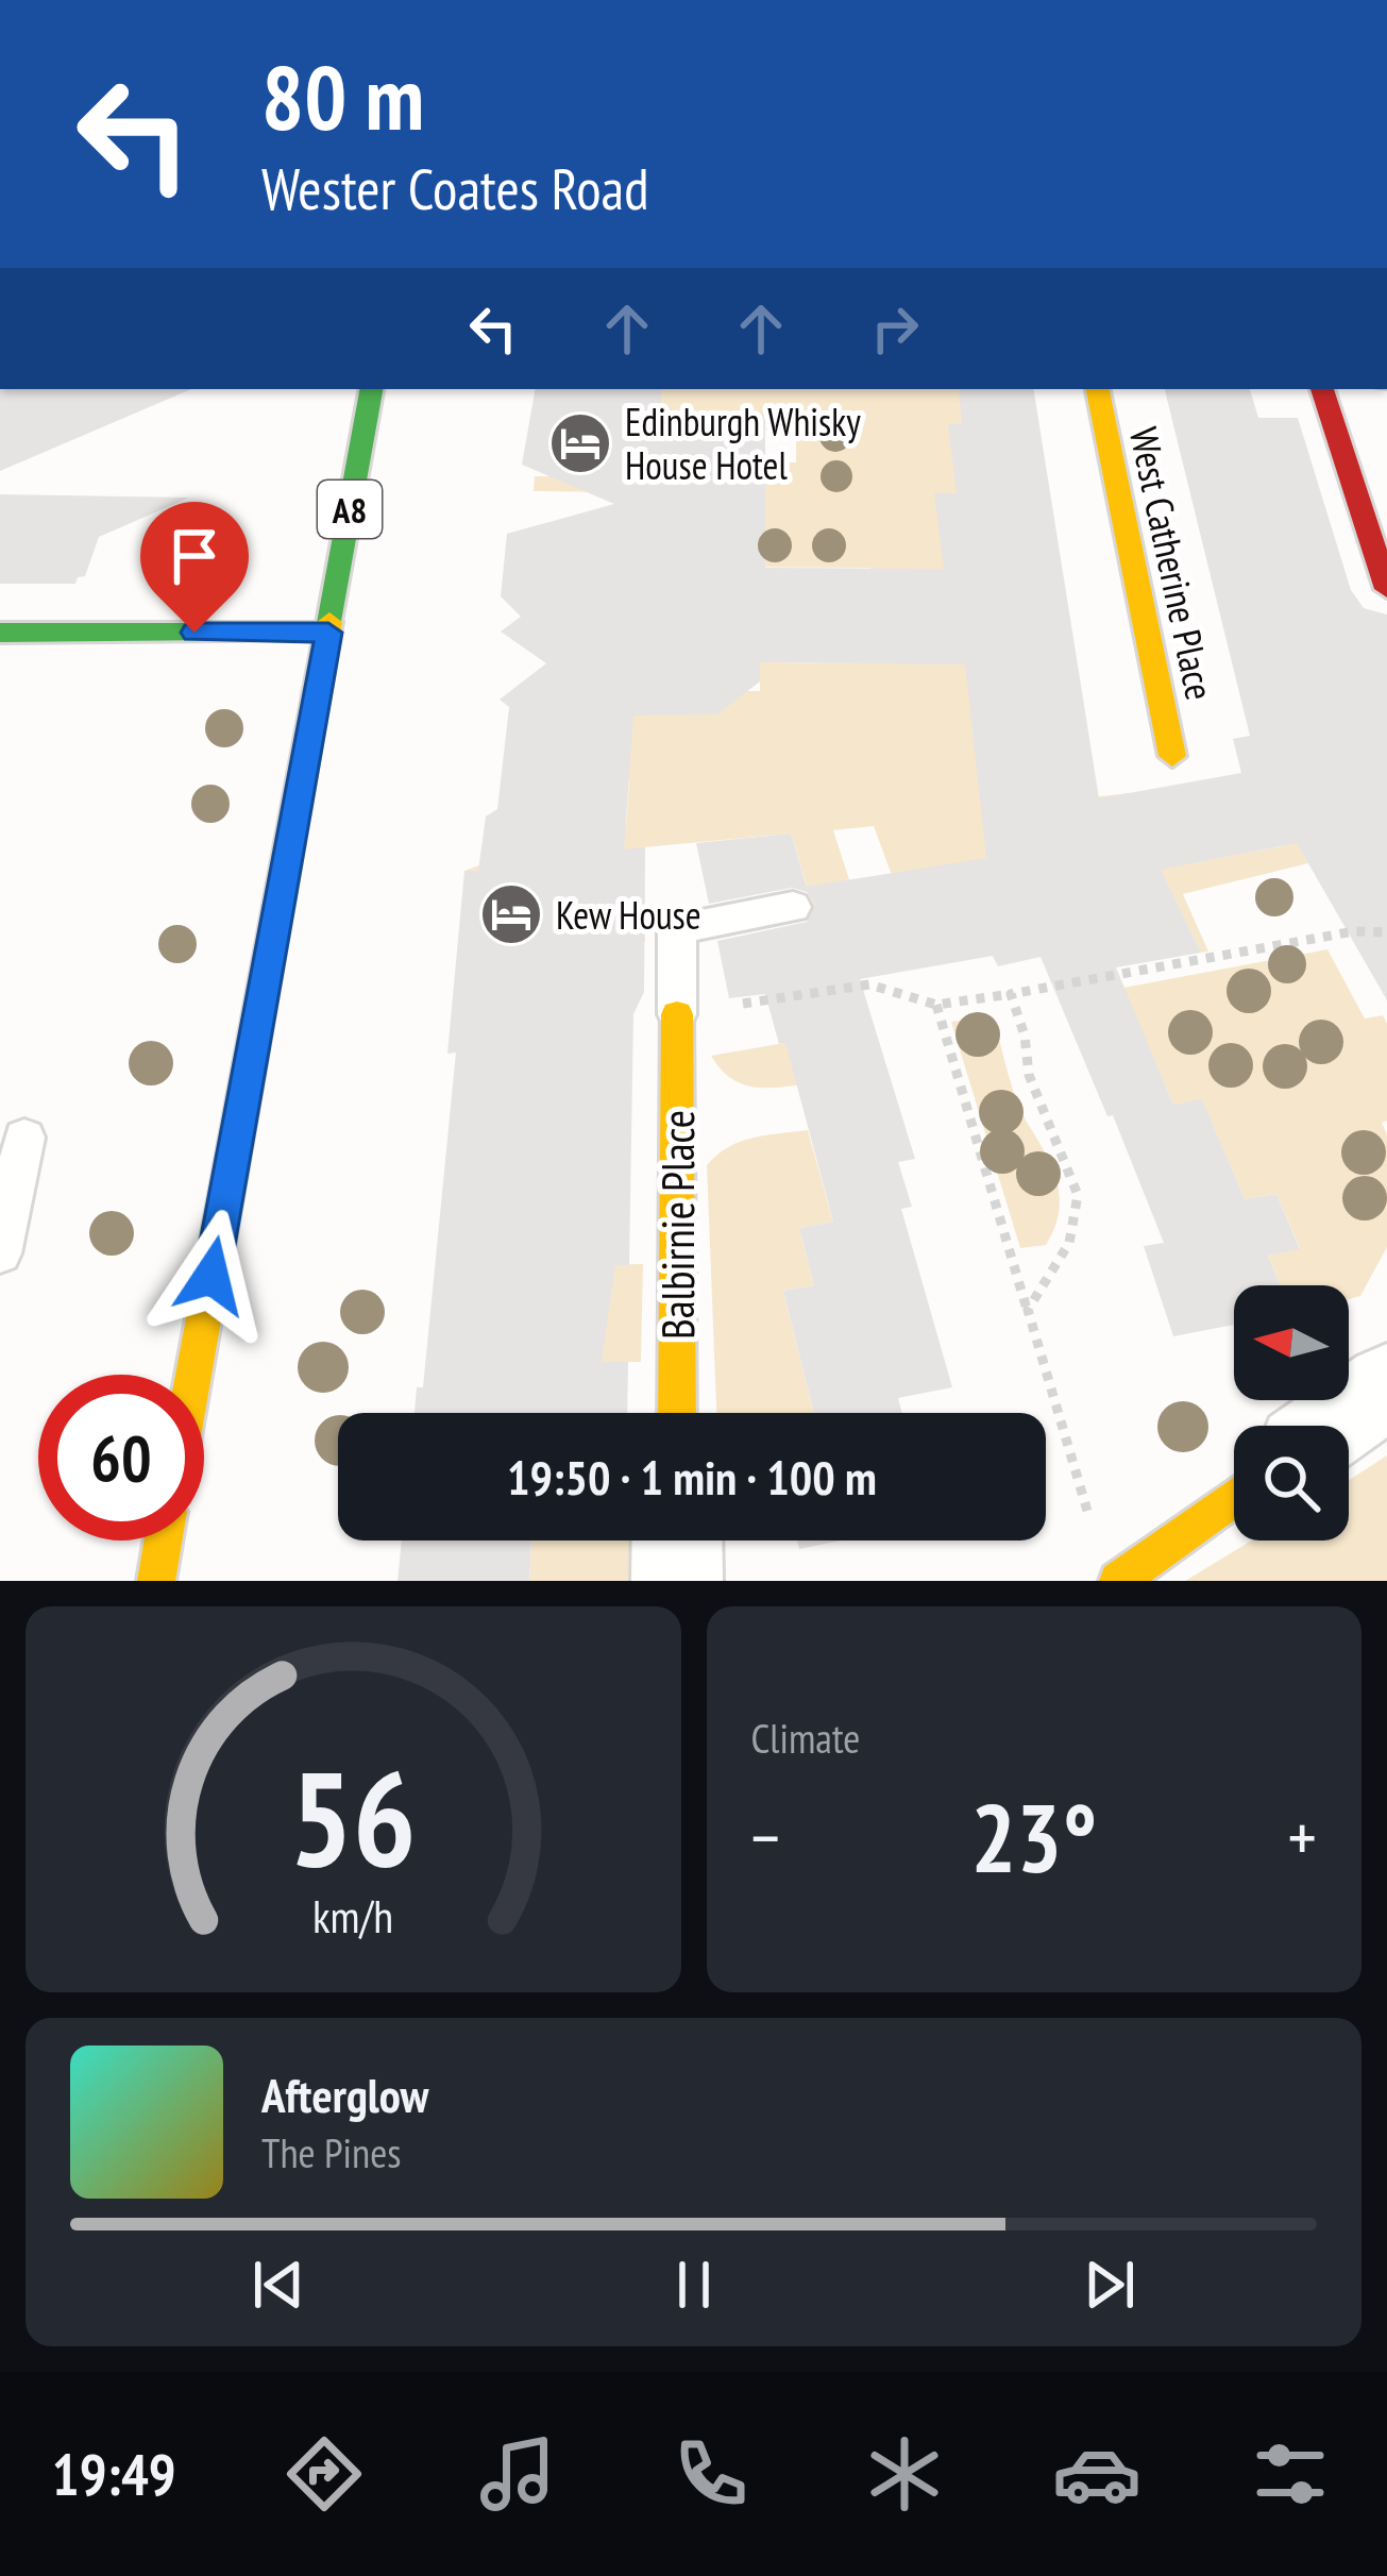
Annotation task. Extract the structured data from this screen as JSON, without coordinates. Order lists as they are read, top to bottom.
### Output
{
  "streets": {
    "street": ["A8", "West Catherine Place", "Balbirnie Place"]
  },
  "places": {
    "hotel": ["Edinburgh Whisky House Hotel", "Kew House"]
  },
  "north": "left",
  "page": {
    "turn": ["80 m", "Wester Coates Road"],
    "limit": "60",
    "trip": "19:50 · 1 min · 100 m",
    "tile": "Climate",
    "heat": ["−", "23°", "+"],
    "song": ["Afterglow", "The Pines"],
    "tabs": "19:49",
    "gauge": ["56", "km/h"]
  }
}
